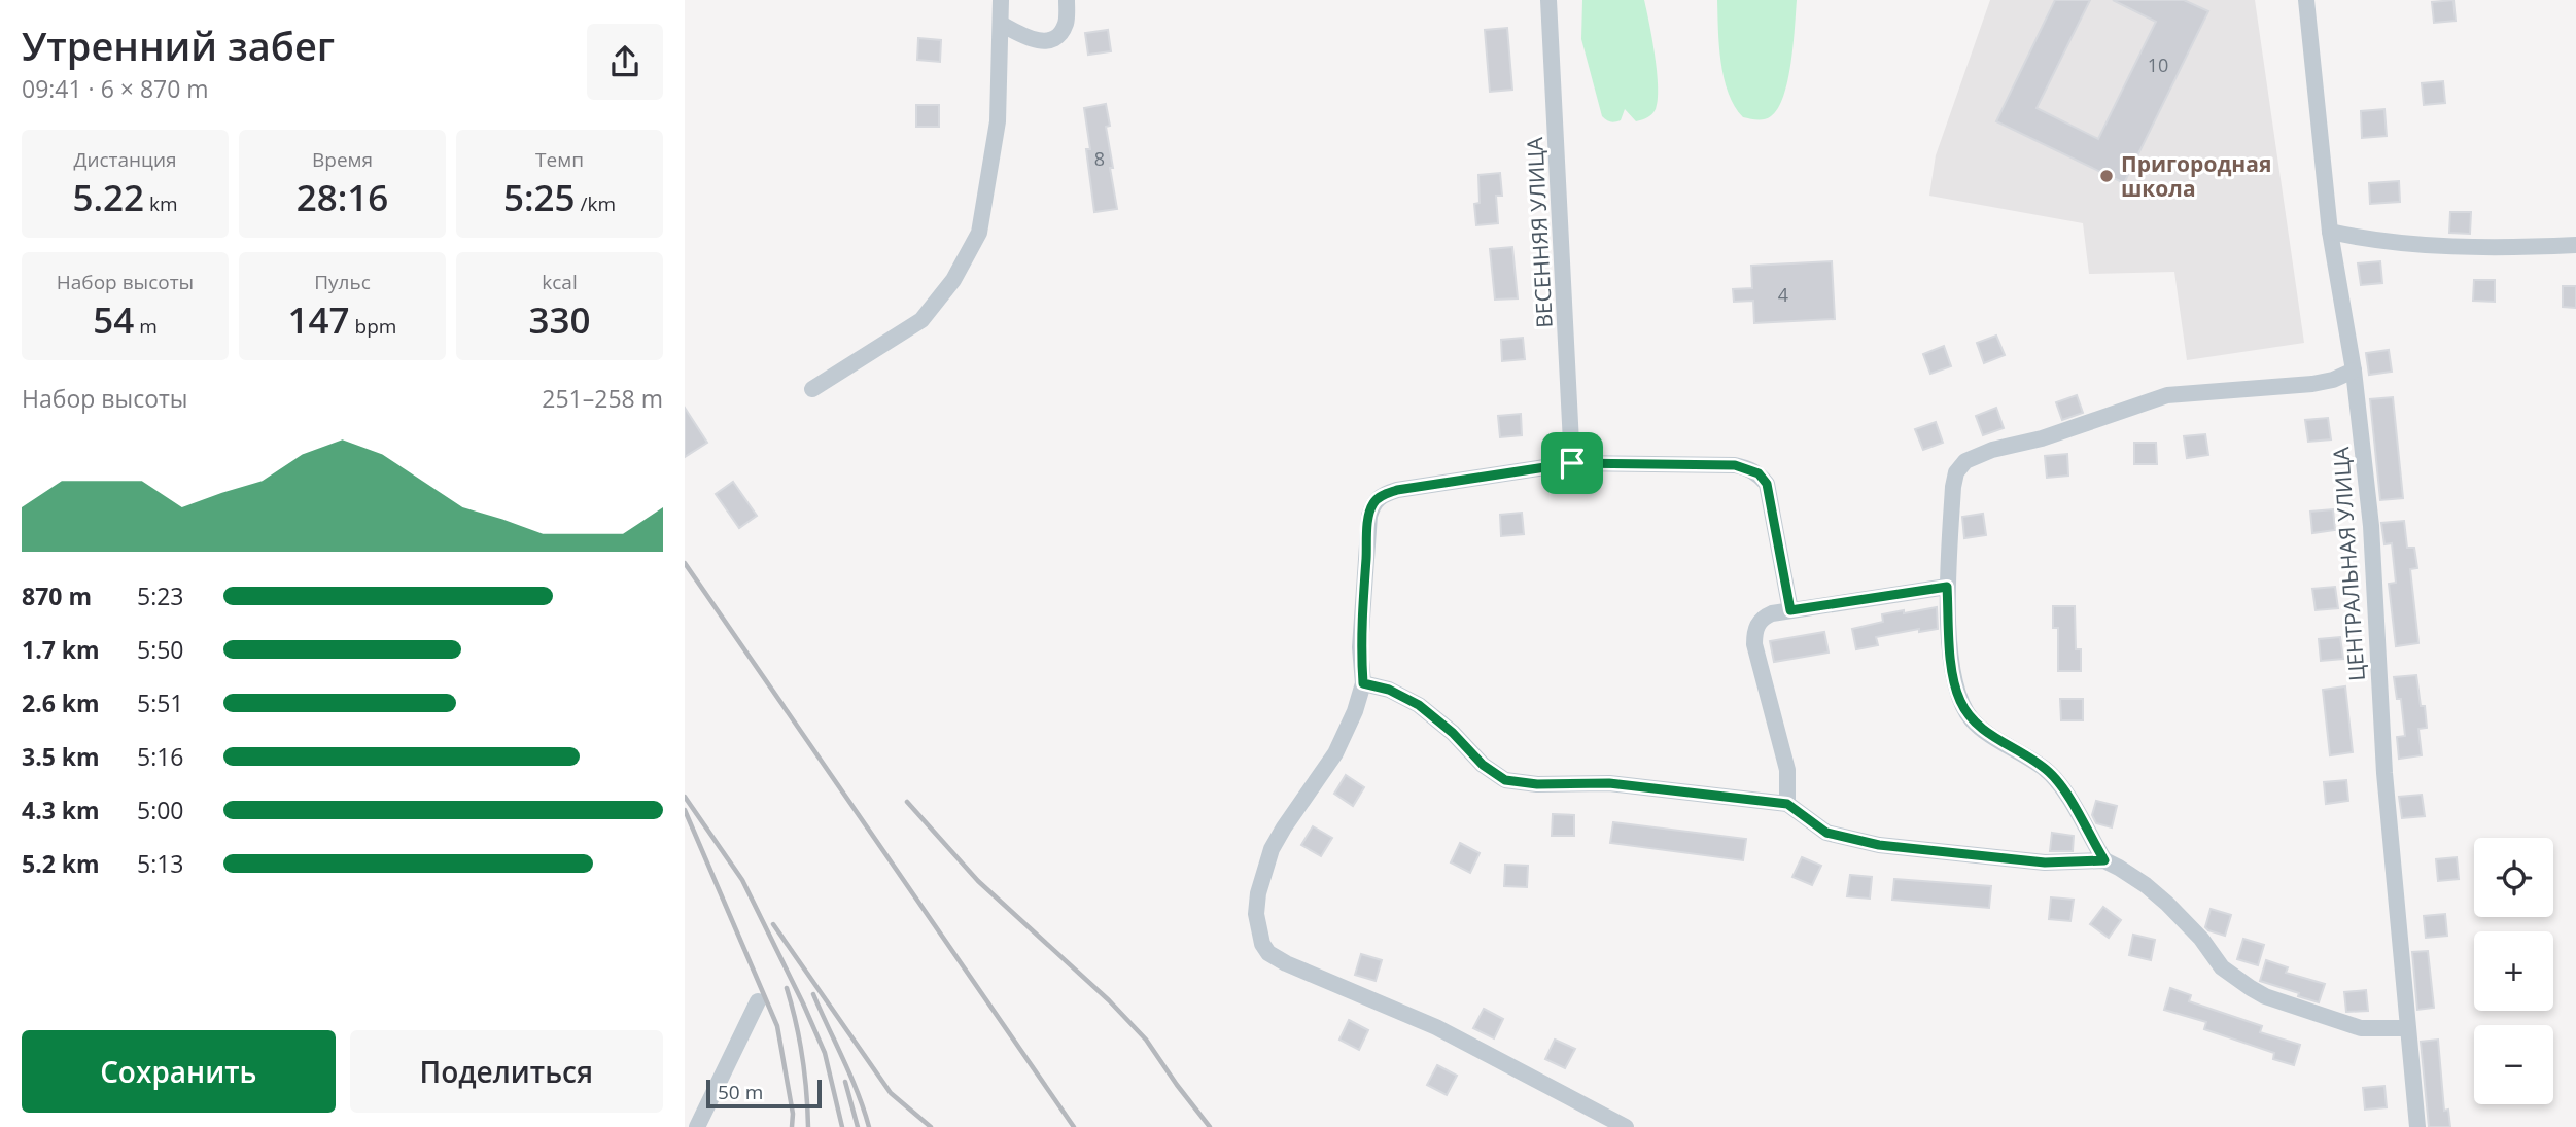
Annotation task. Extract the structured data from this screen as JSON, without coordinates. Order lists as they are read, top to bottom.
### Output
{
  "streets": {
    "street": ["ВЕСЕННЯЯ УЛИЦА", "ЦЕНТРАЛЬНАЯ УЛИЦА"]
  },
  "places": ["Пригородная школа"],
  "house_numbers": ["10", "8", "4"],
  "scale_bar": "50 m",
  "page": {
    "heading": ["Утренний забег", "09:41 · 6 × 870 m"],
    "stats": [
      ["Дистанция", "5.22 km"],
      ["Время", "28:16"],
      ["Темп", "5:25 /km"],
      ["Набор высоты", "54 m"],
      ["Пульс", "147 bpm"],
      ["kcal", "330"]
    ],
    "chart": ["Набор высоты", "251–258 m"],
    "list": [
      {
        "name": "870 m",
        "note": "5:23"
      },
      {
        "name": "1.7 km",
        "note": "5:50"
      },
      {
        "name": "2.6 km",
        "note": "5:51"
      },
      {
        "name": "3.5 km",
        "note": "5:16"
      },
      {
        "name": "4.3 km",
        "note": "5:00"
      },
      {
        "name": "5.2 km",
        "note": "5:13"
      }
    ],
    "map_buttons": ["+", "−"],
    "buttons": ["Сохранить", "Поделиться"],
    "scale": "50 m"
  }
}
